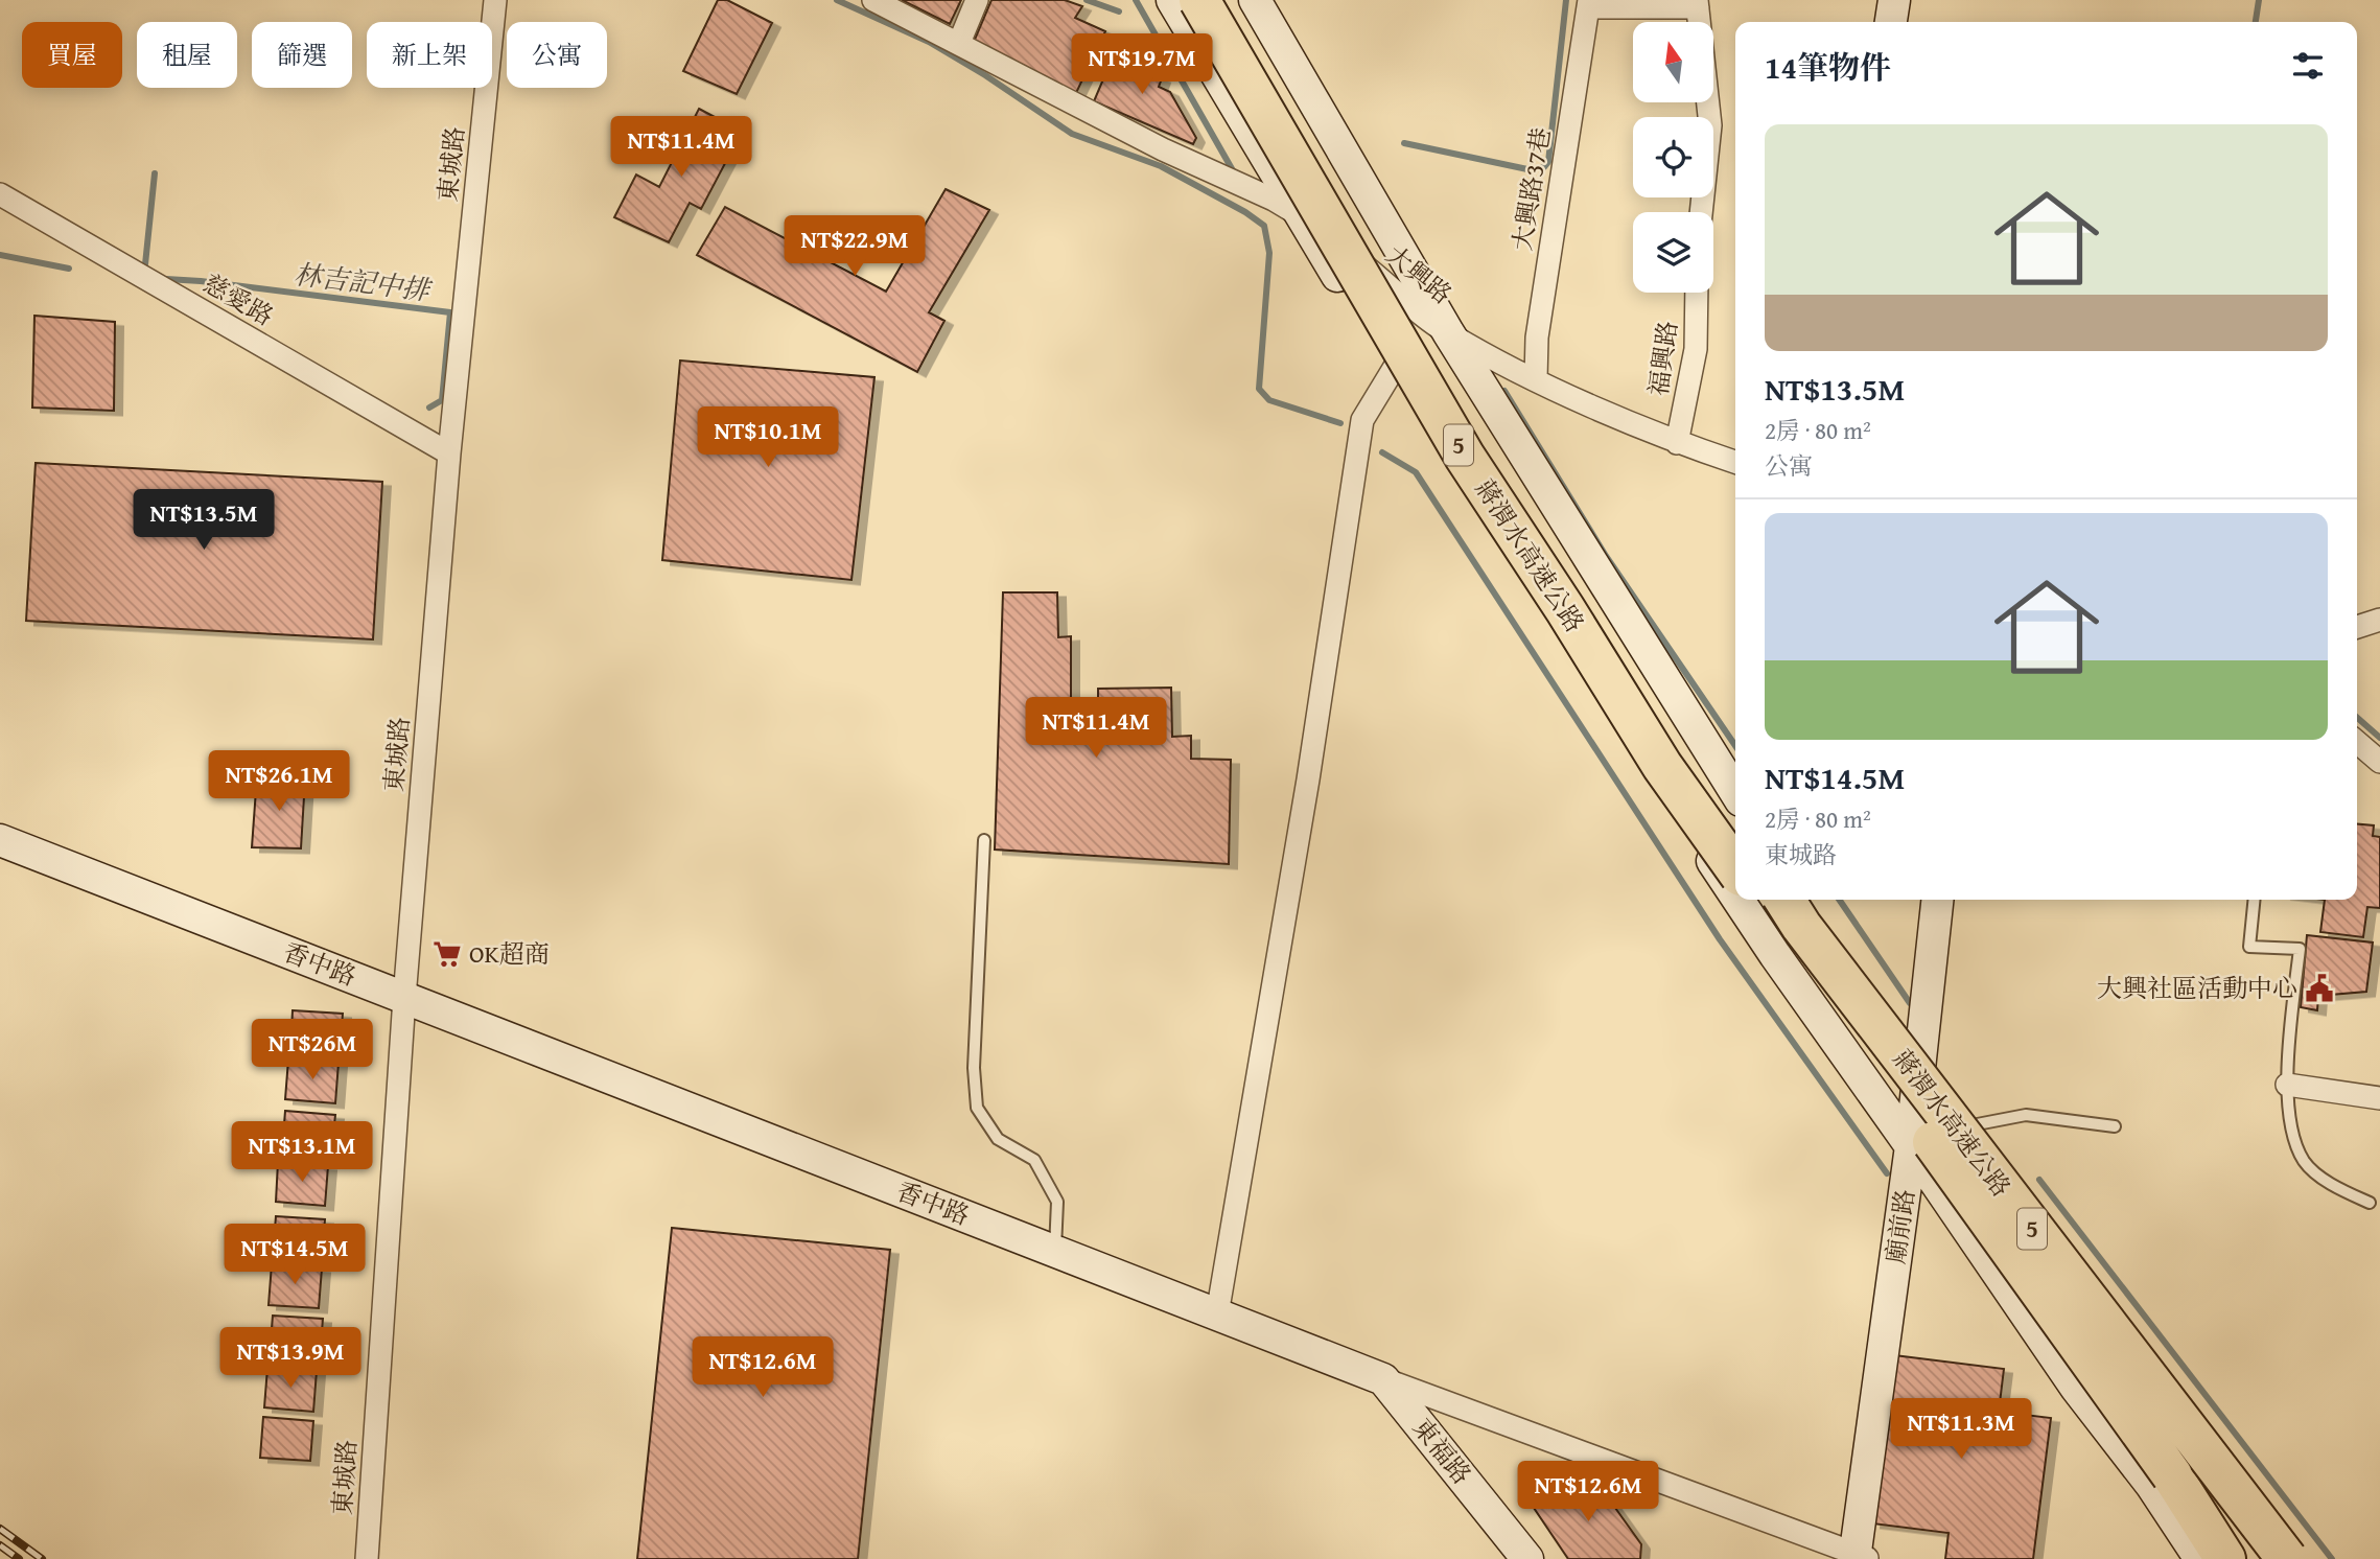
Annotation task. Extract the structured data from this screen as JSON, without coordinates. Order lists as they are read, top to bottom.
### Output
{
  "streets": {
    "highway": ["5", "蔣渭水高速公路"],
    "main road": ["香中路", "廟前路", "東福路"],
    "street": [
      "東城路",
      "大興路37巷",
      "大興路",
      "慈愛路",
      "福興路"
    ]
  },
  "crossings": [
    ["東城路", "慈愛路"],
    ["東城路", "香中路"],
    ["大興路37巷", "大興路"],
    ["大興路", "福興路"],
    ["香中路", "廟前路"],
    ["香中路", "東福路"]
  ],
  "water": ["林吉記中排"],
  "places": {
    "supermarket": ["OK超商"],
    "public building": ["大興社區活動中心"]
  },
  "north": "top",
  "page": {
    "chip": [
      "買屋",
      "租屋",
      "篩選",
      "新上架",
      "公寓"
    ],
    "heading": "14筆物件",
    "price": [
      "NT$19.7M",
      "NT$11.4M",
      "NT$22.9M",
      "NT$10.1M",
      "NT$13.5M",
      "NT$11.4M",
      "NT$26.1M",
      "NT$26M",
      "NT$13.1M",
      "NT$14.5M",
      "NT$13.9M",
      "NT$12.6M",
      "NT$11.3M",
      "NT$12.6M"
    ],
    "list": [
      {
        "name": "NT$13.5M",
        "note": "2房 · 80 m² · 公寓"
      },
      {
        "name": "NT$14.5M",
        "note": "2房 · 80 m² · 東城路"
      }
    ]
  }
}
